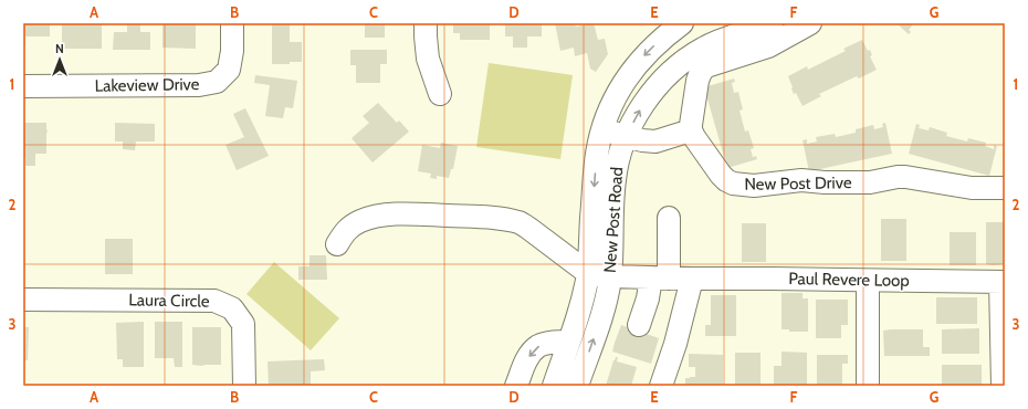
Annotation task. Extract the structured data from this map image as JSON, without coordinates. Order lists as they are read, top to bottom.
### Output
{
  "streets": {
    "street": [
      "Lakeview Drive",
      "New Post Drive",
      "New Post Road",
      "Paul Revere Loop",
      "Laura Circle"
    ]
  },
  "crossings": [
    ["New Post Road", "Paul Revere Loop"]
  ],
  "north": "top",
  "grid": {
    "columns": [
      "A",
      "B",
      "C",
      "D",
      "E",
      "F",
      "G"
    ],
    "rows": ["1", "2", "3"]
  }
}
